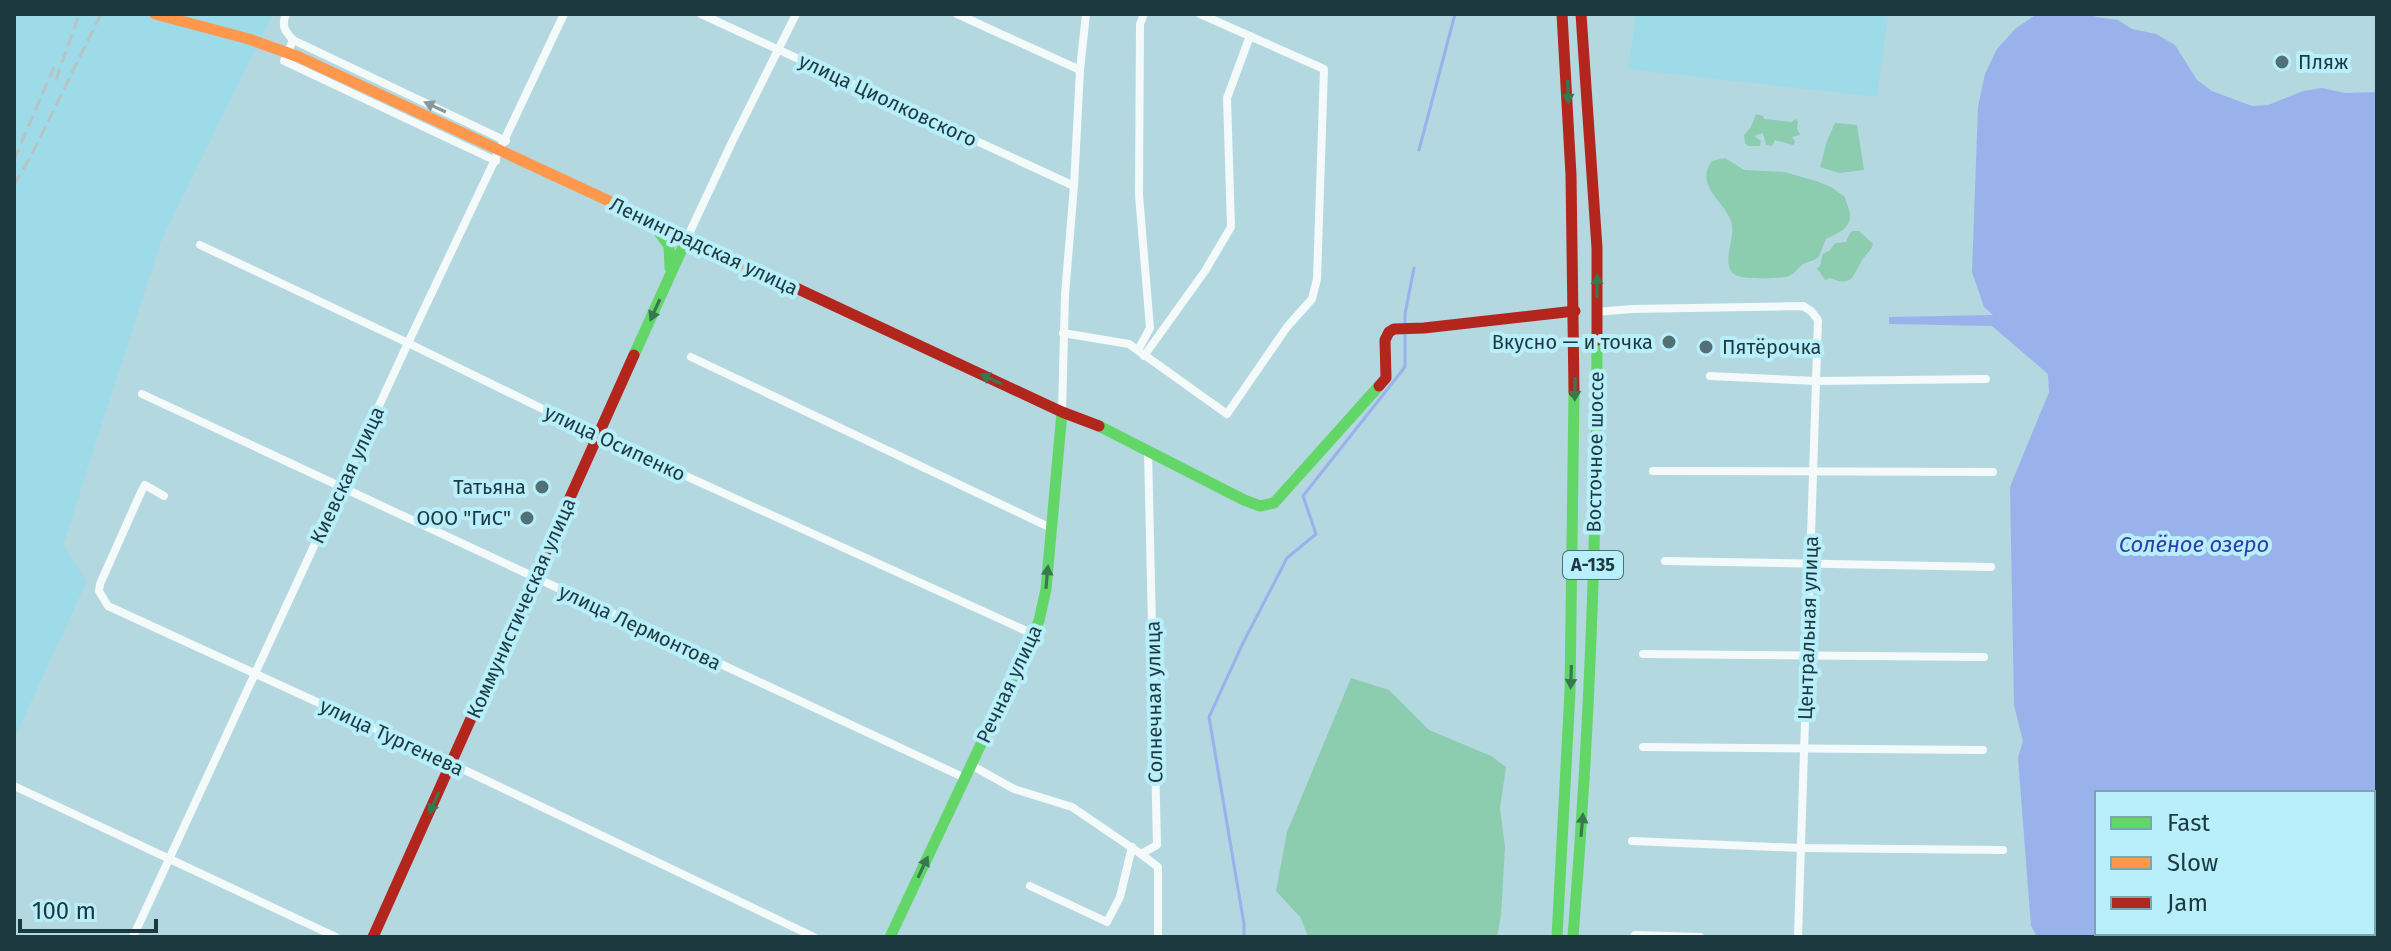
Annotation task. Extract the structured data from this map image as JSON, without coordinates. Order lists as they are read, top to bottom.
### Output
{
  "streets": {
    "main road": [
      "Ленинградская улица",
      "Восточное шоссе",
      "А-135",
      "Коммунистическая улица",
      "Речная улица"
    ],
    "street": [
      "улица Циолковского",
      "улица Осипенко",
      "Киевская улица",
      "улица Лермонтова",
      "Центральная улица",
      "Солнечная улица",
      "улица Тургенева"
    ]
  },
  "crossings": [
    ["улица Циолковского", "Коммунистическая улица"],
    ["Ленинградская улица", "Восточное шоссе"],
    ["Ленинградская улица", "Киевская улица"],
    ["Ленинградская улица", "Коммунистическая улица"],
    ["Ленинградская улица", "Речная улица"],
    ["Ленинградская улица", "Солнечная улица"],
    ["улица Осипенко", "Киевская улица"],
    ["улица Осипенко", "Коммунистическая улица"],
    ["улица Осипенко", "Речная улица"],
    ["Восточное шоссе", "Центральная улица"],
    ["Киевская улица", "улица Лермонтова"],
    ["Киевская улица", "улица Тургенева"],
    ["Коммунистическая улица", "улица Лермонтова"],
    ["Коммунистическая улица", "улица Тургенева"],
    ["улица Лермонтова", "Речная улица"]
  ],
  "one_way": ["Речная улица"],
  "water": ["Солёное озеро"],
  "places": [
    "Пляж",
    "Вкусно — и точка",
    "Пятёрочка",
    "Татьяна",
    "ООО \"ГиС\""
  ],
  "legend": ["Fast", "Slow", "Jam"],
  "scale_bar": "100 m"
}
